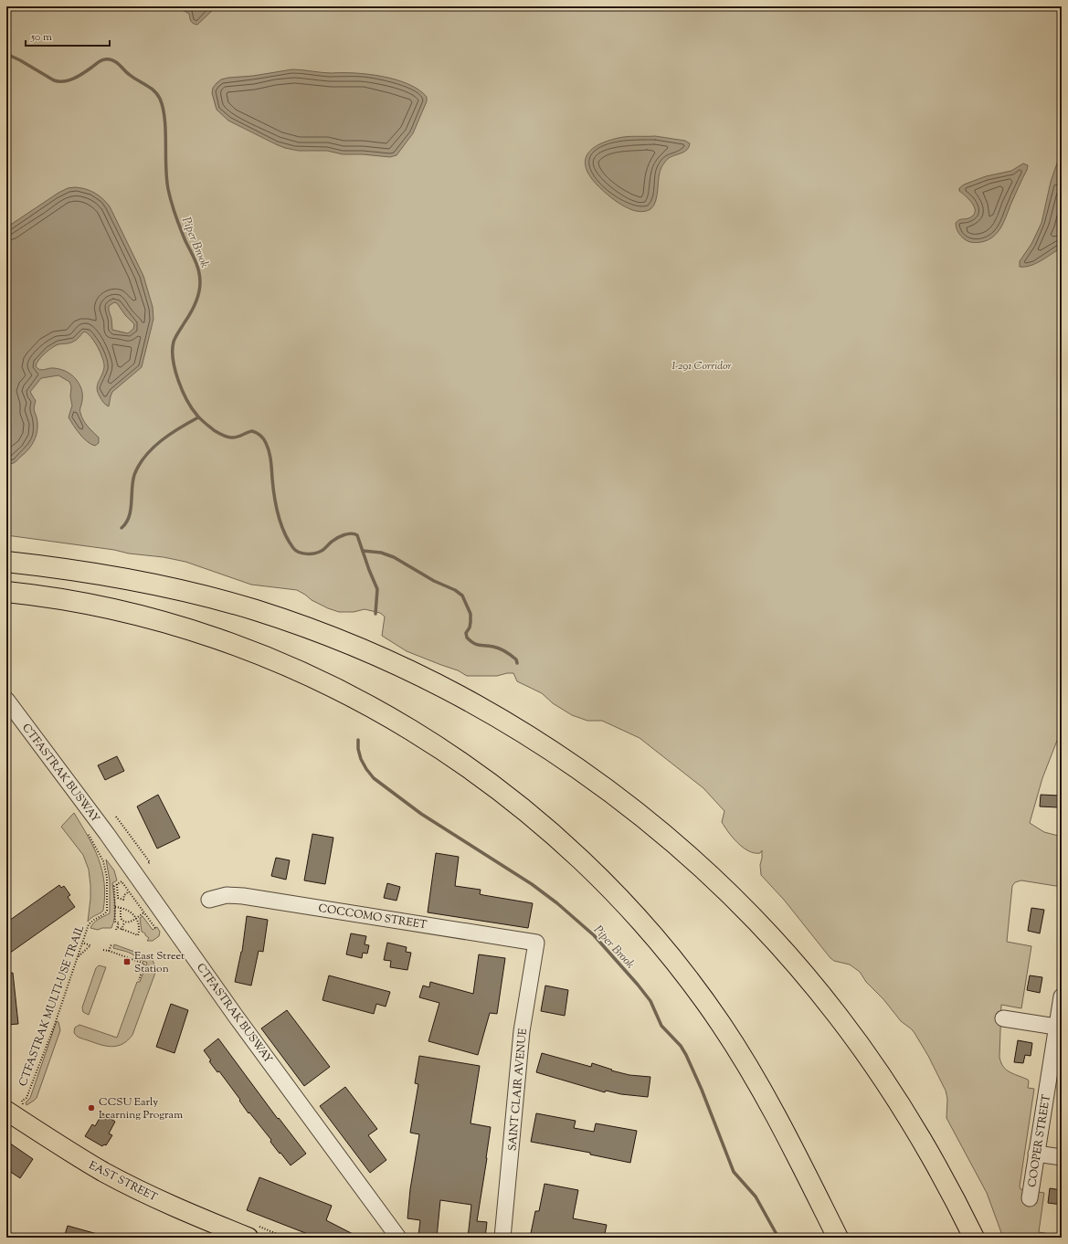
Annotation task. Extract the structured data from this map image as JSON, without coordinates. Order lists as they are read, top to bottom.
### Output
{
  "streets": {
    "main road": ["EAST STREET"],
    "street": [
      "CTFASTRAK BUSWAY",
      "COCCOMO STREET",
      "SAINT CLAIR AVENUE",
      "COOPER STREET"
    ],
    "path": ["CTFASTRAK MULTI-USE TRAIL"]
  },
  "crossings": [
    ["COCCOMO STREET", "SAINT CLAIR AVENUE"],
    ["CTFASTRAK MULTI-USE TRAIL", "EAST STREET"]
  ],
  "water": ["Piper Brook"],
  "parks": ["I-291 Corridor"],
  "places": {
    "transit": ["East Street Station"],
    "other": ["CCSU Early Learning Program"]
  },
  "scale_bar": "50 m"
}
